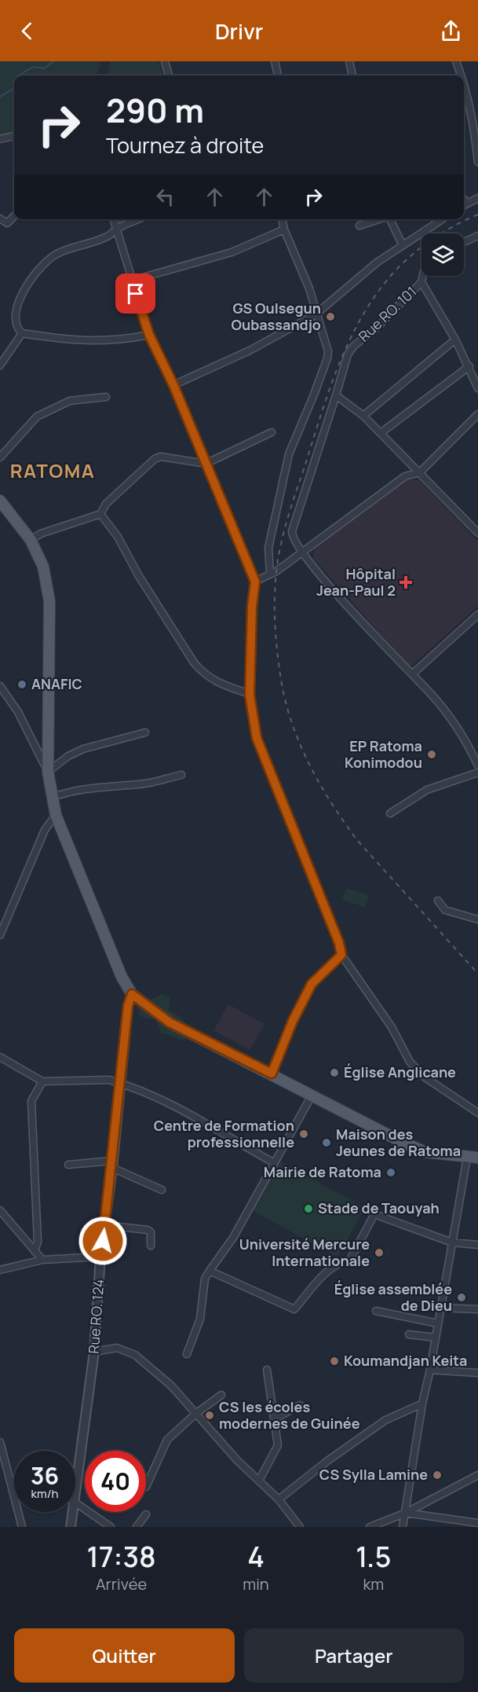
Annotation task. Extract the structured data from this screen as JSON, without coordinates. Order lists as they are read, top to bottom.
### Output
{
  "streets": {
    "street": ["Rue RO. 101", "Rue RO. 124"]
  },
  "districts": ["RATOMA"],
  "places": {
    "other": [
      "GS Oulsegun Oubassandjo",
      "ANAFIC",
      "EP Ratoma Konimodou",
      "Église Anglicane",
      "Centre de Formation professionnelle",
      "Maison des Jeunes de Ratoma",
      "Mairie de Ratoma",
      "Stade de Taouyah",
      "Université Mercure Internationale",
      "Église assemblée de Dieu",
      "Koumandjan Keita",
      "CS les écoles modernes de Guinée",
      "CS Sylla Lamine"
    ],
    "health": ["Hôpital Jean-Paul 2"]
  },
  "page": {
    "header": "Drivr",
    "turn": ["290 m", "Tournez à droite"],
    "speed": "36 km/h",
    "limit": "40",
    "eta": [
      "17:38",
      "Arrivée",
      "4",
      "min",
      "1.5",
      "km"
    ],
    "buttons": ["Quitter", "Partager"]
  }
}
